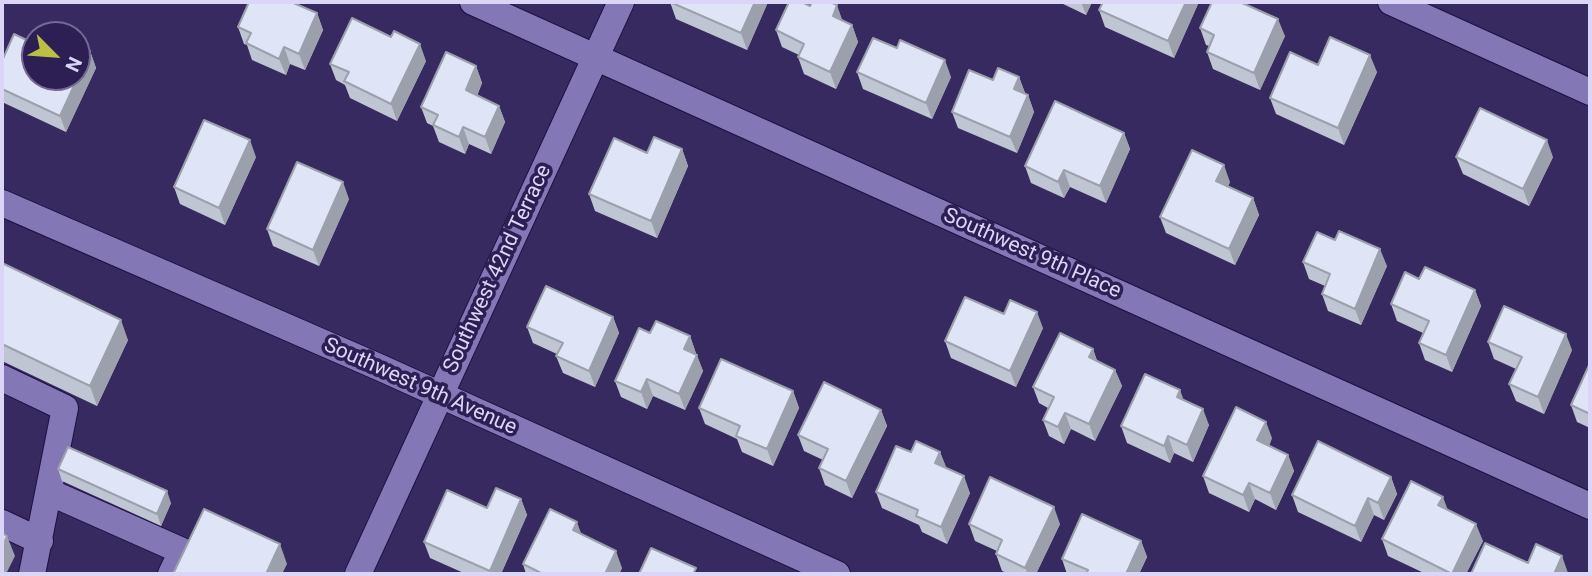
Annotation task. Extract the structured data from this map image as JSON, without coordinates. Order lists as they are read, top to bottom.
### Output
{
  "streets": {
    "street": ["Southwest 9th Place", "Southwest 42nd Terrace", "Southwest 9th Avenue"]
  },
  "crossings": [
    ["Southwest 9th Place", "Southwest 42nd Terrace"],
    ["Southwest 42nd Terrace", "Southwest 9th Avenue"]
  ],
  "north": "bottom right"
}
